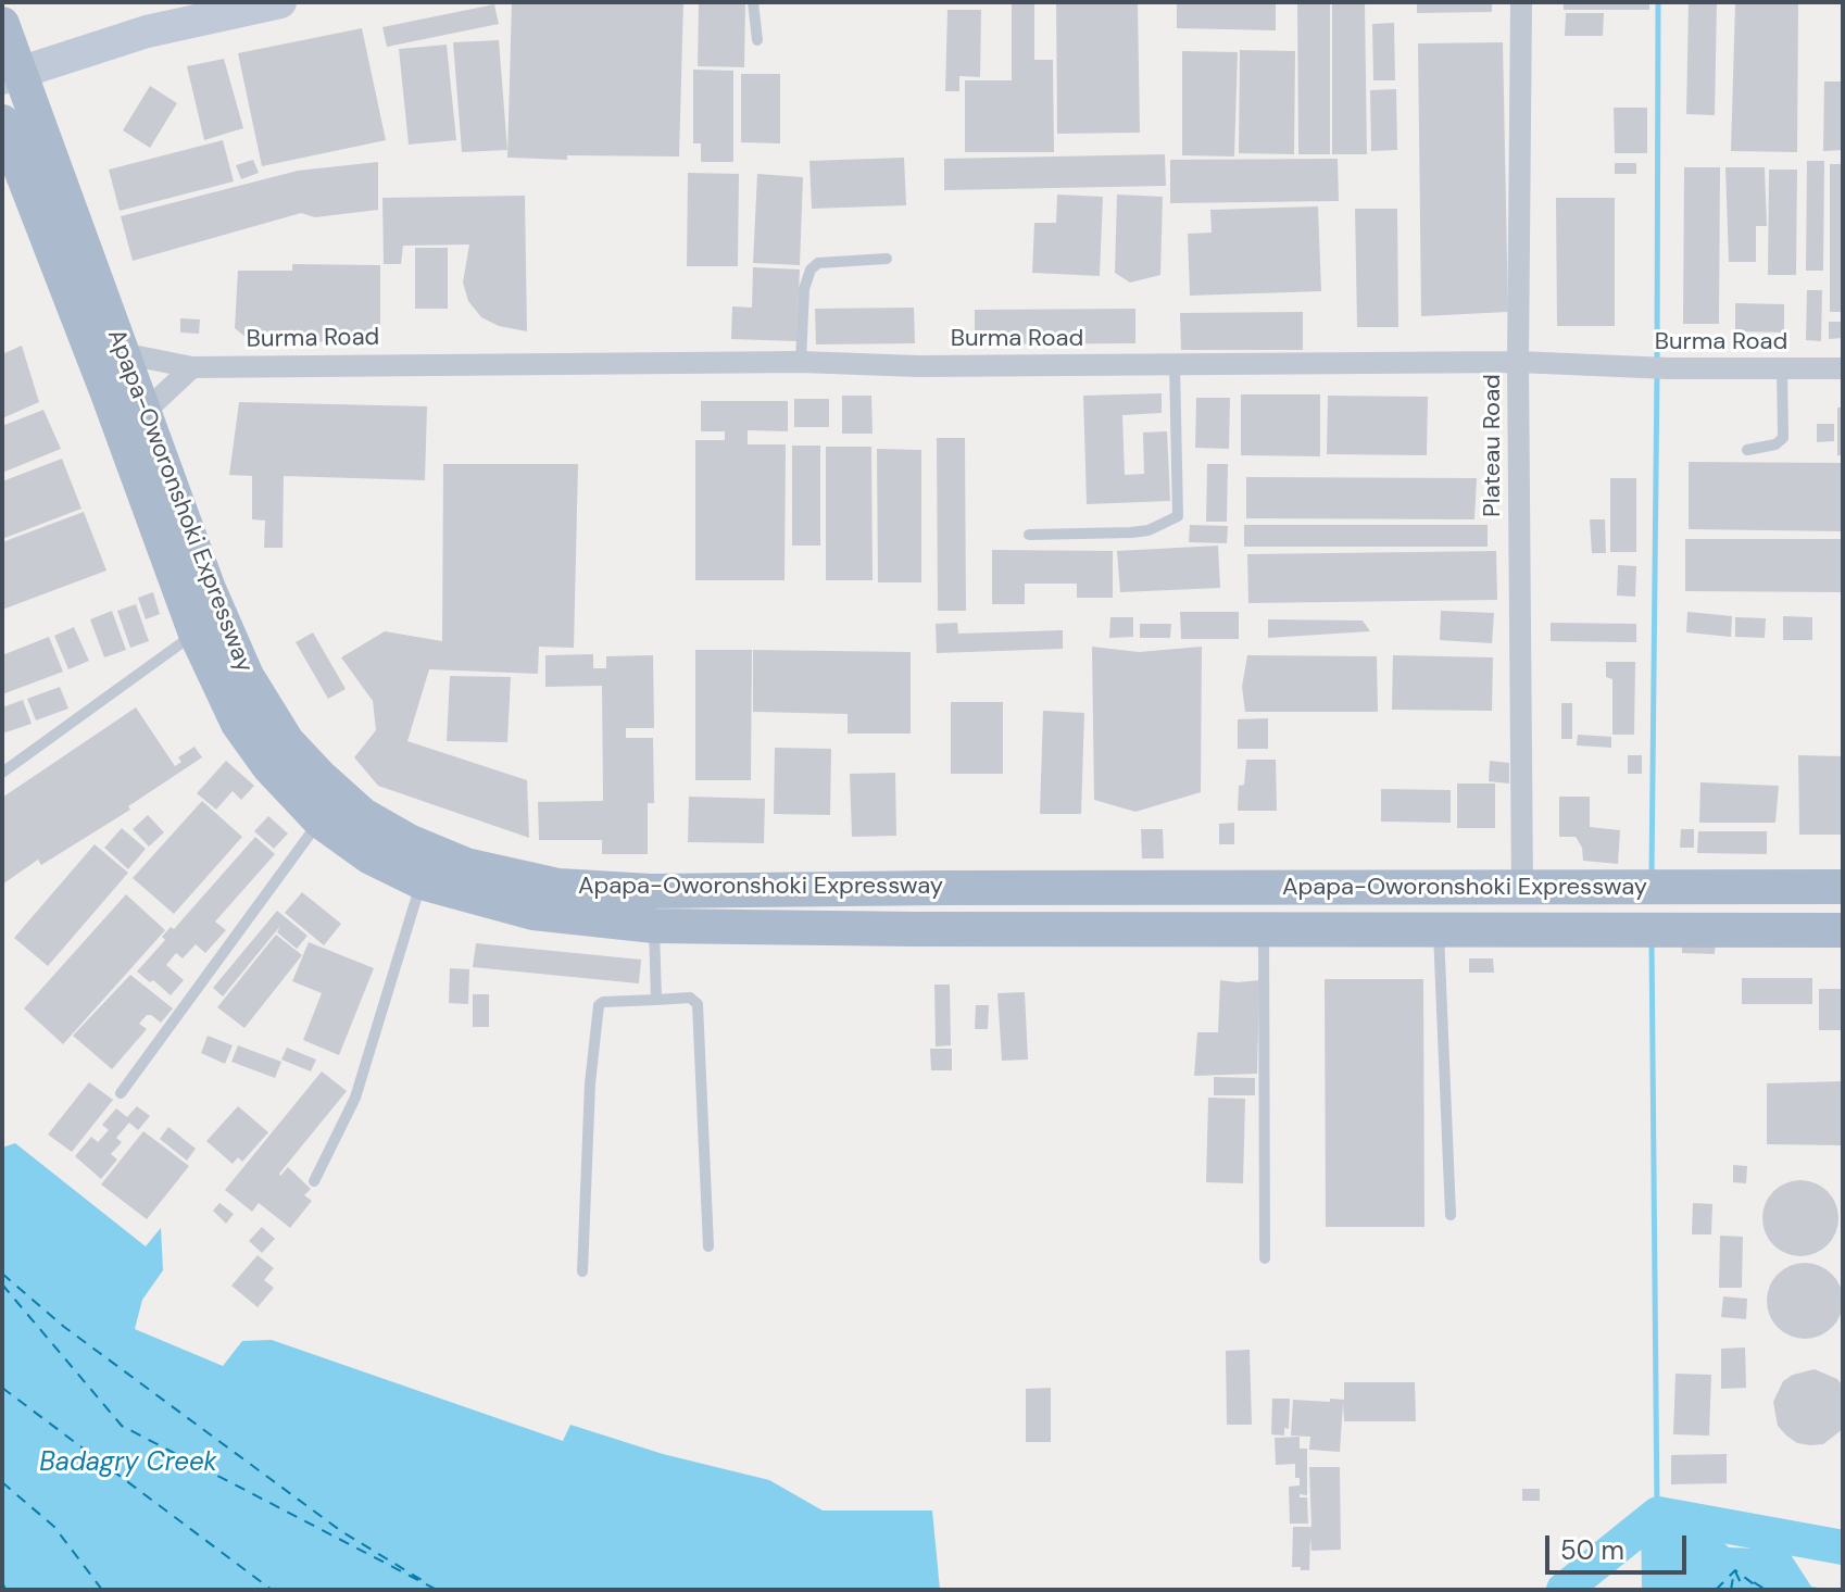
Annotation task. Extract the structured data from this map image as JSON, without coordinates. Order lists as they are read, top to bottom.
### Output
{
  "streets": {
    "main road": ["Apapa-Oworonshoki Expressway"],
    "street": ["Burma Road", "Plateau Road"]
  },
  "crossings": [
    ["Burma Road", "Plateau Road"],
    ["Burma Road", "Apapa-Oworonshoki Expressway"],
    ["Plateau Road", "Apapa-Oworonshoki Expressway"]
  ],
  "water": ["Badagry Creek"],
  "scale_bar": "50 m"
}
